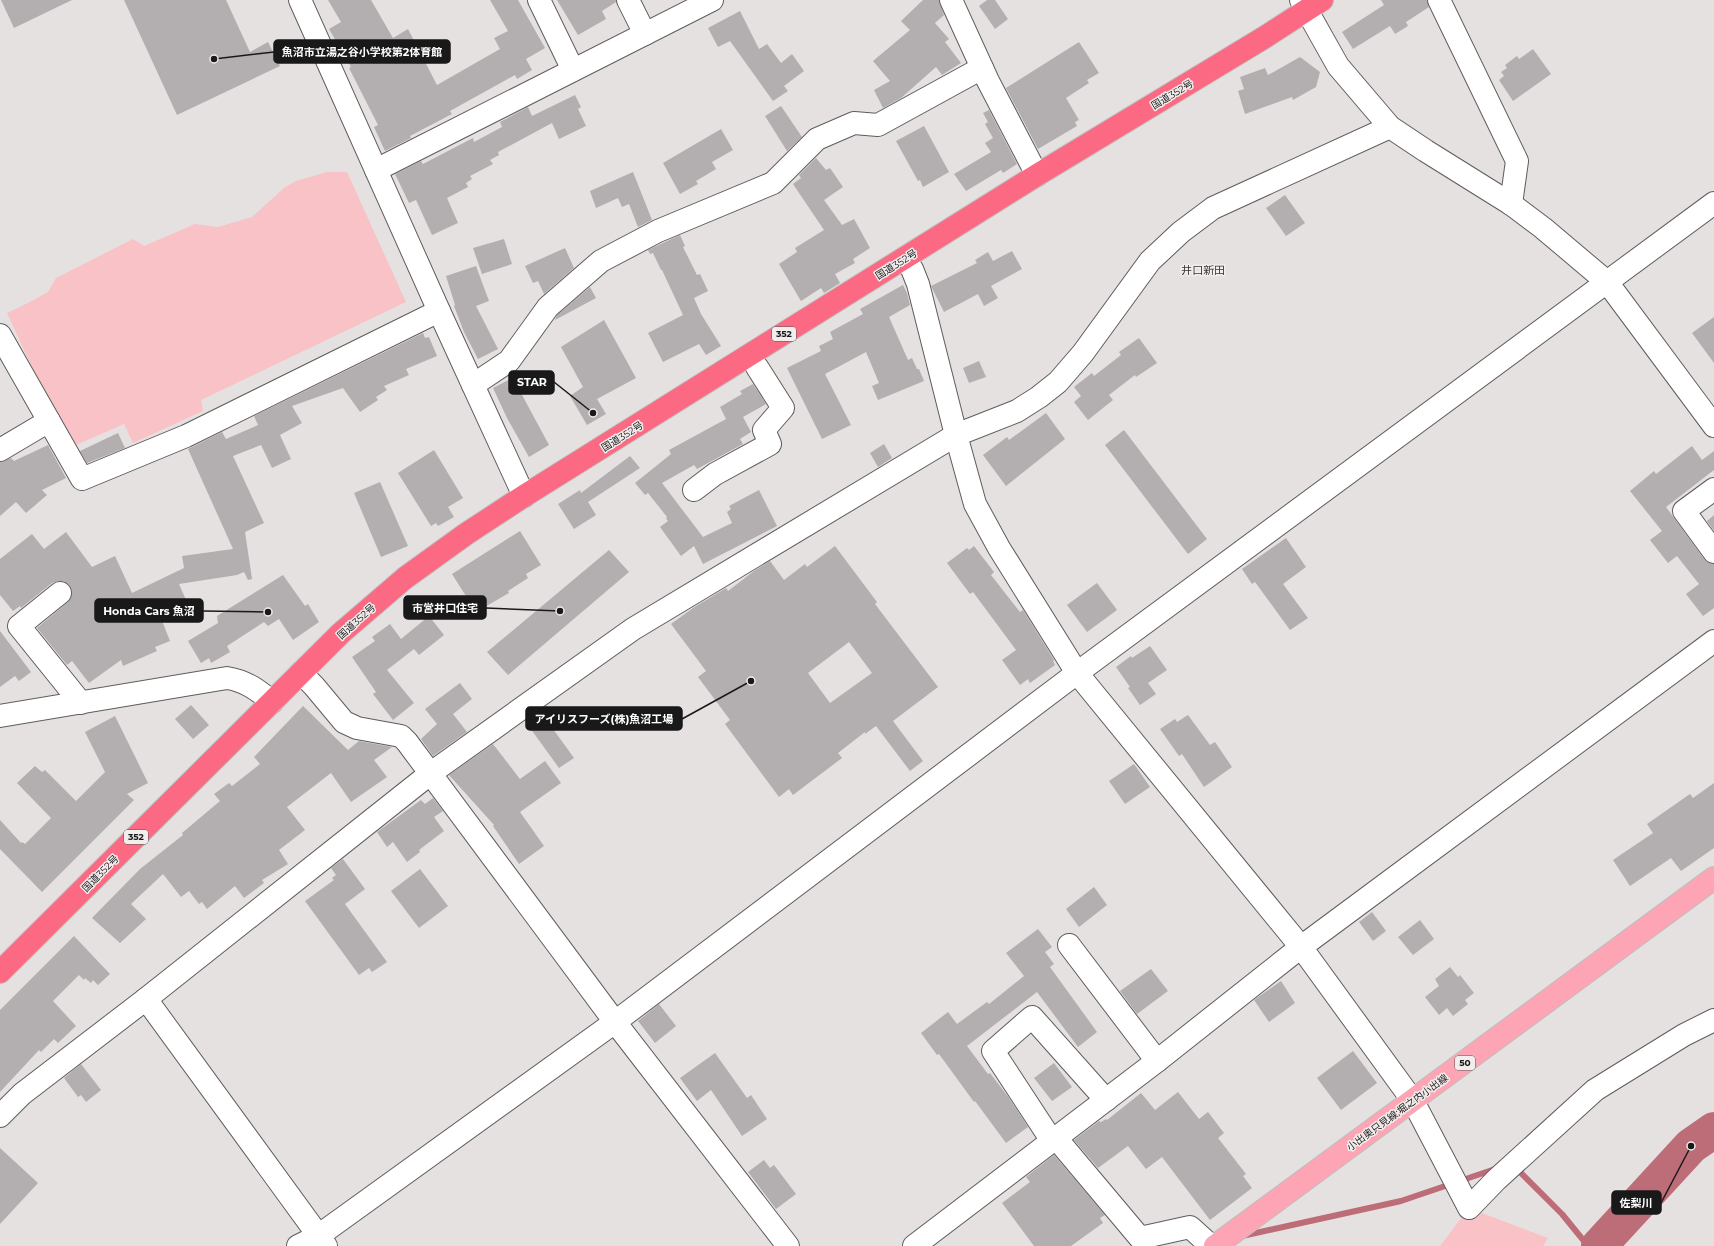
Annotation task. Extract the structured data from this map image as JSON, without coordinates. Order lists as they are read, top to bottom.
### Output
{
  "streets": {
    "highway": ["国道352号", "352"],
    "main road": ["50", "小出奥只見線;堀之内小出線"]
  },
  "districts": ["井口新田"],
  "places": [
    "魚沼市立湯之谷小学校第2体育館",
    "STAR",
    "市営井口住宅",
    "Honda Cars 魚沼",
    "アイリスフーズ(株)魚沼工場",
    "佐梨川"
  ]
}
